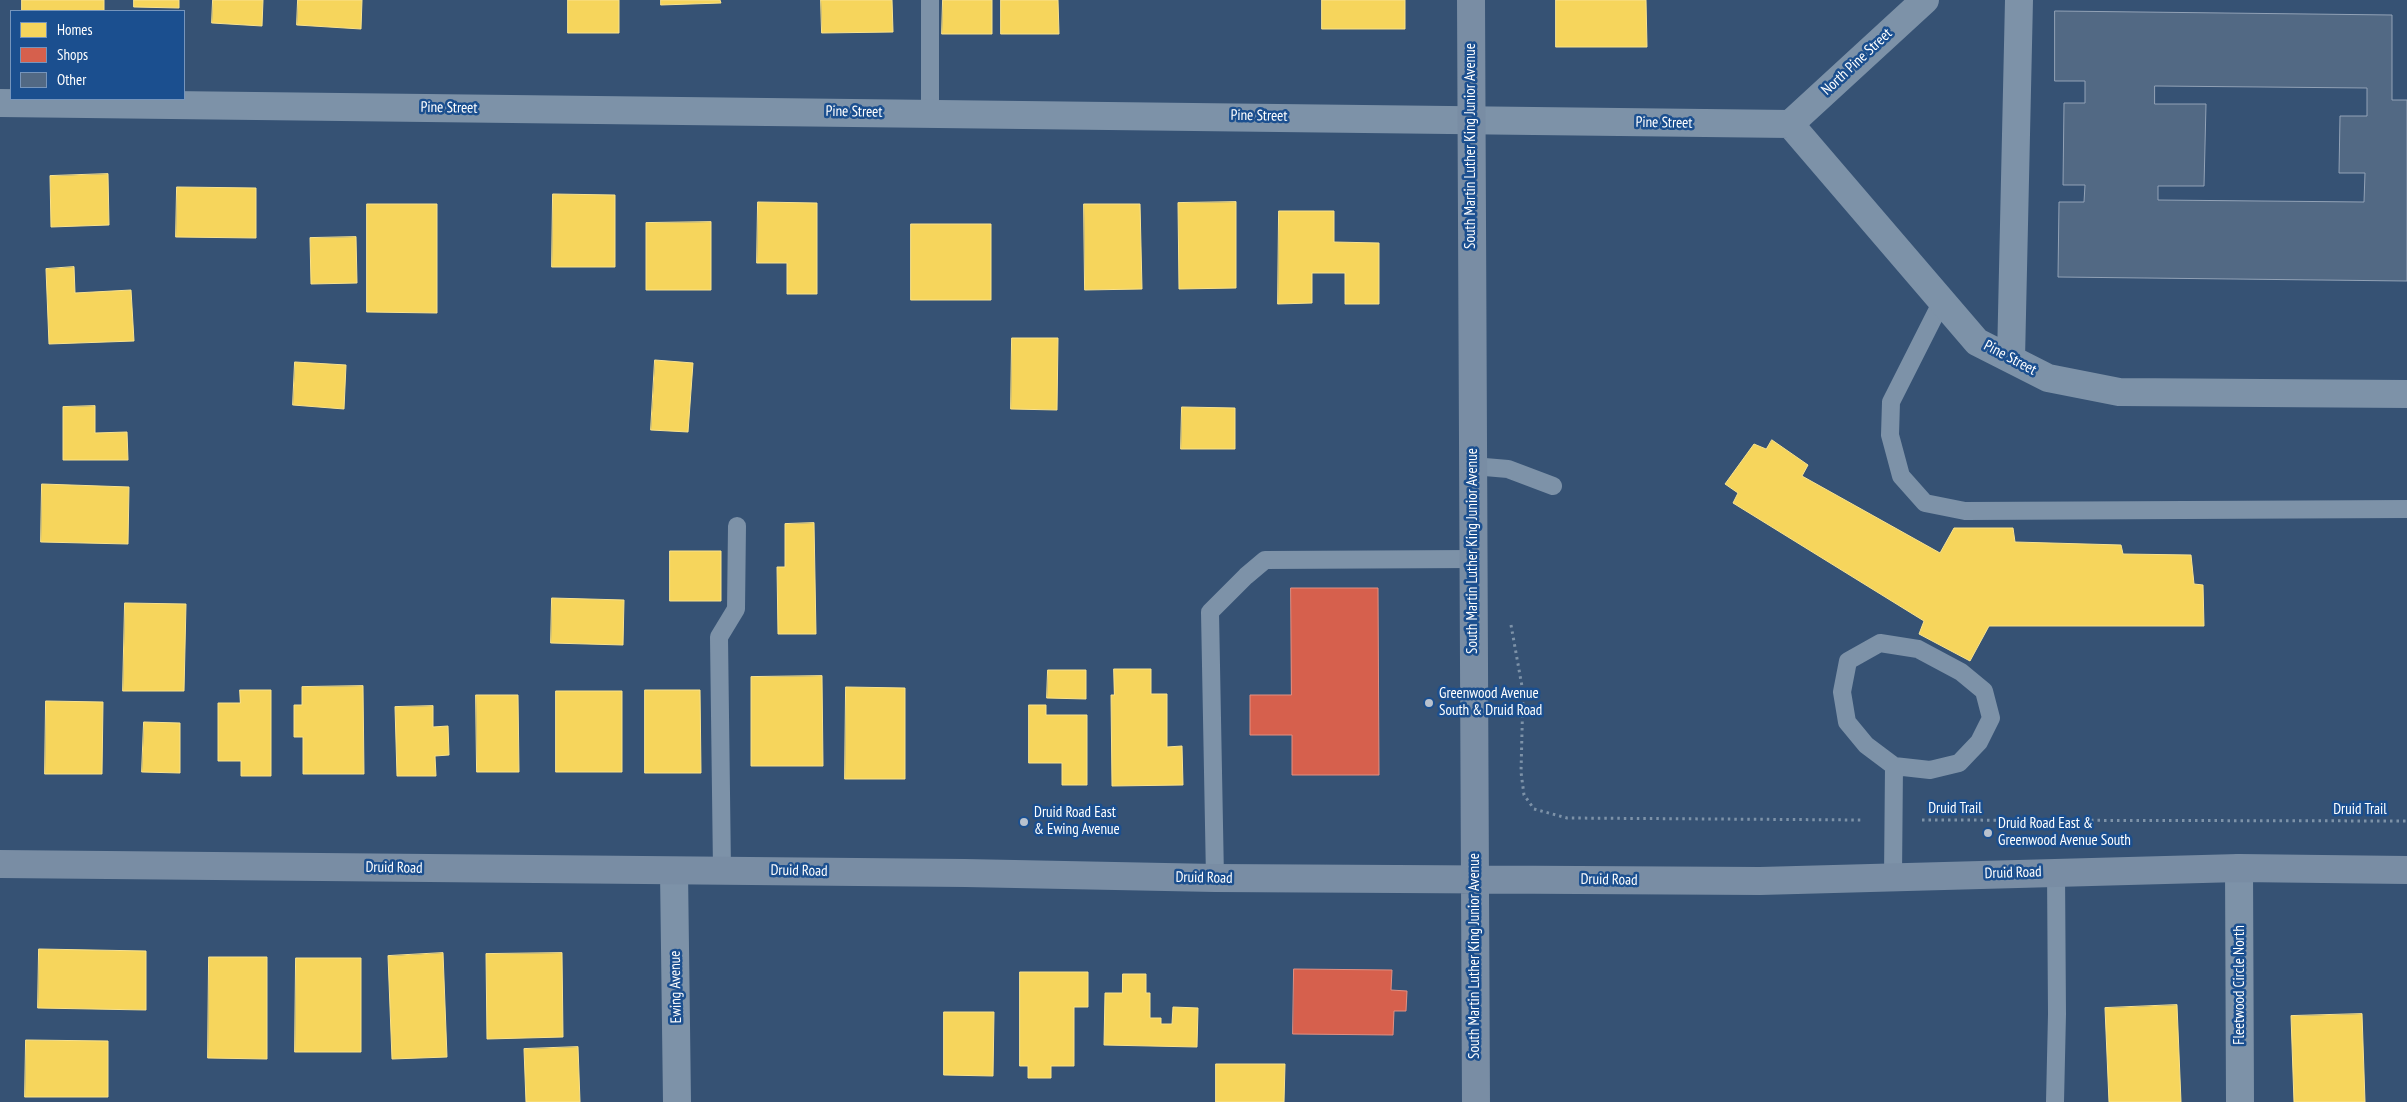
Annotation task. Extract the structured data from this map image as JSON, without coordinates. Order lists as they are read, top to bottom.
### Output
{
  "streets": {
    "street": [
      "North Pine Street",
      "Pine Street",
      "South Martin Luther King Junior Avenue",
      "Druid Road",
      "Fleetwood Circle North",
      "Ewing Avenue"
    ],
    "path": ["Druid Trail"]
  },
  "crossings": [
    ["North Pine Street", "Pine Street"],
    ["Pine Street", "South Martin Luther King Junior Avenue"],
    ["South Martin Luther King Junior Avenue", "Druid Road"],
    ["Druid Road", "Fleetwood Circle North"],
    ["Druid Road", "Ewing Avenue"]
  ],
  "places": ["Greenwood Avenue South & Druid Road", "Druid Road East & Ewing Avenue", "Druid Road East & Greenwood Avenue South"],
  "legend": ["Homes", "Shops", "Other"]
}
